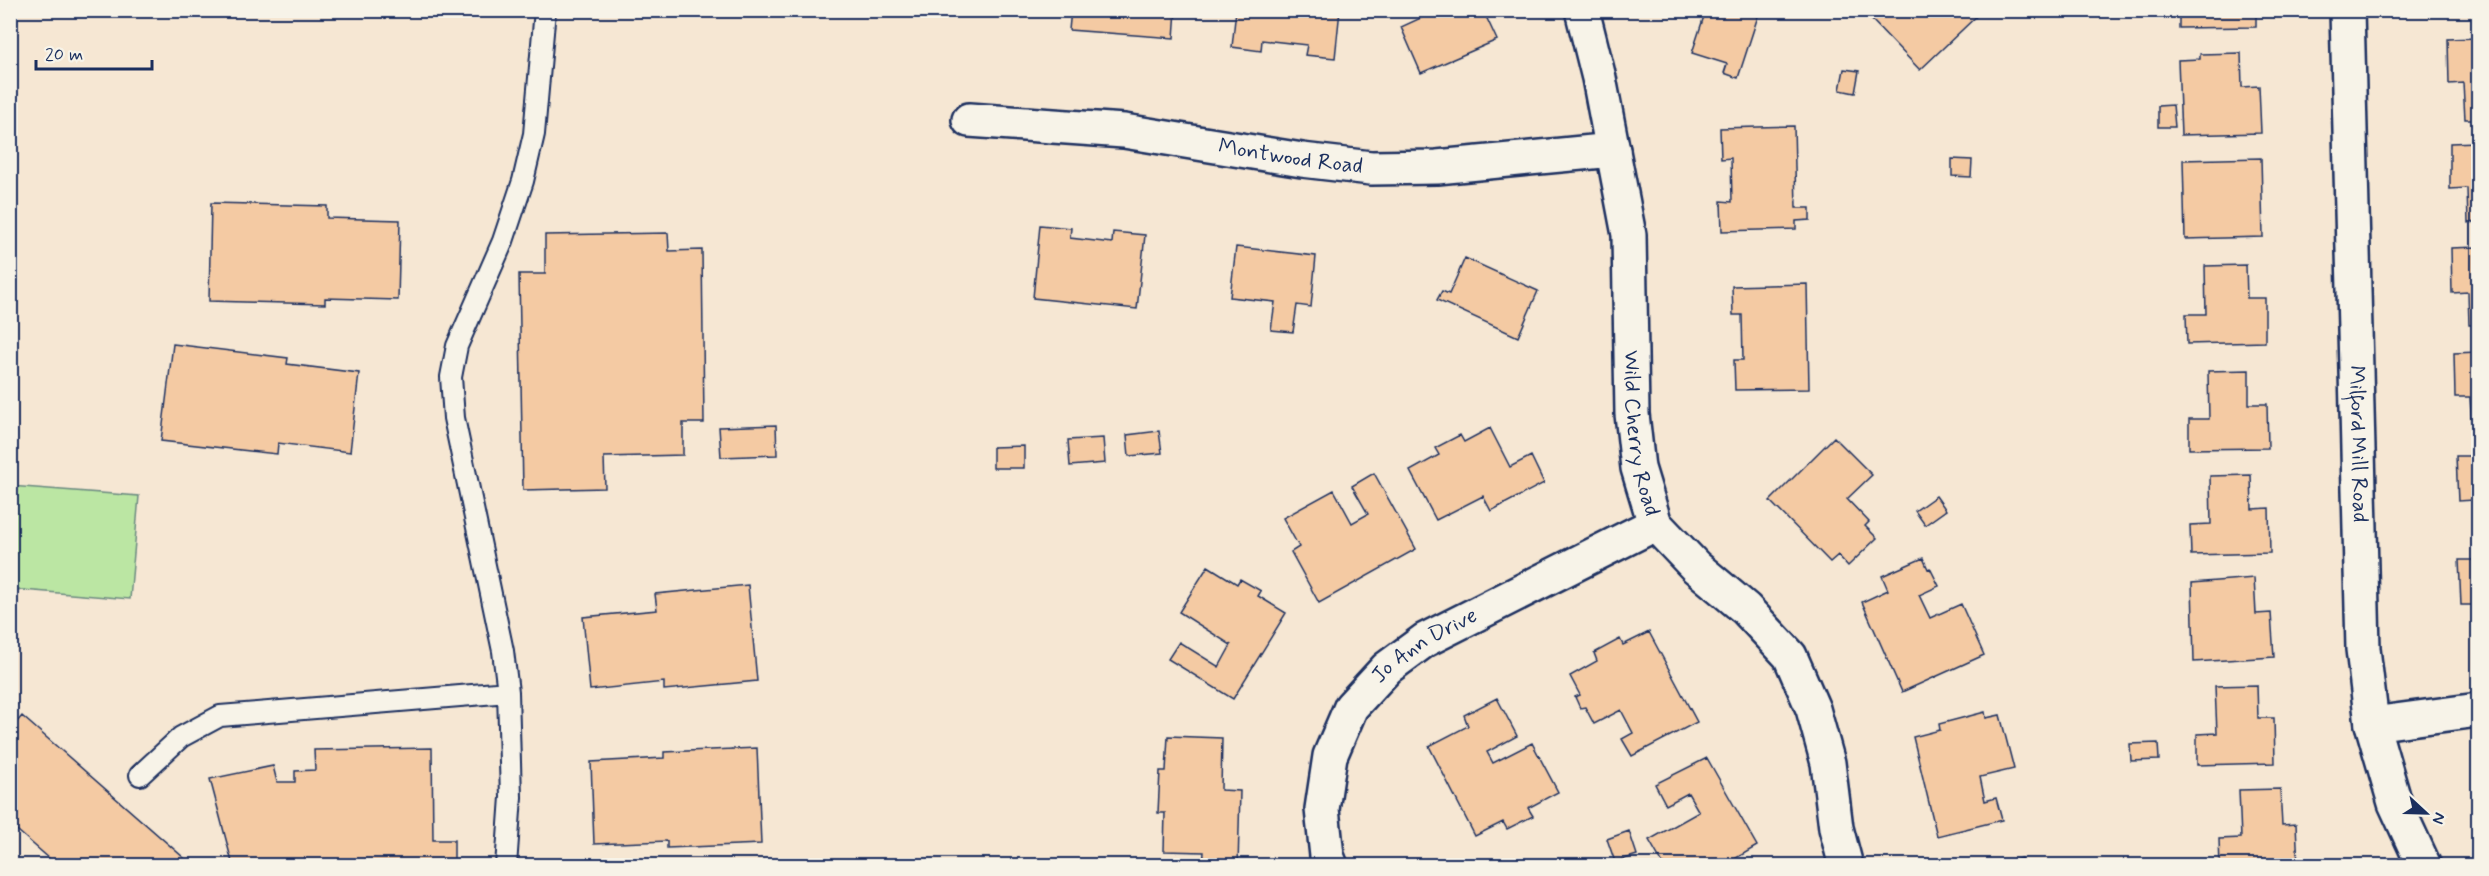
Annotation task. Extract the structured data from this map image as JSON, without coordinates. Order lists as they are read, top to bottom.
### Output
{
  "streets": {
    "street": [
      "Montwood Road",
      "Wild Cherry Road",
      "Milford Mill Road",
      "Jo Ann Drive"
    ]
  },
  "crossings": [
    ["Montwood Road", "Wild Cherry Road"],
    ["Wild Cherry Road", "Jo Ann Drive"]
  ],
  "scale_bar": "20 m",
  "north": "right"
}
